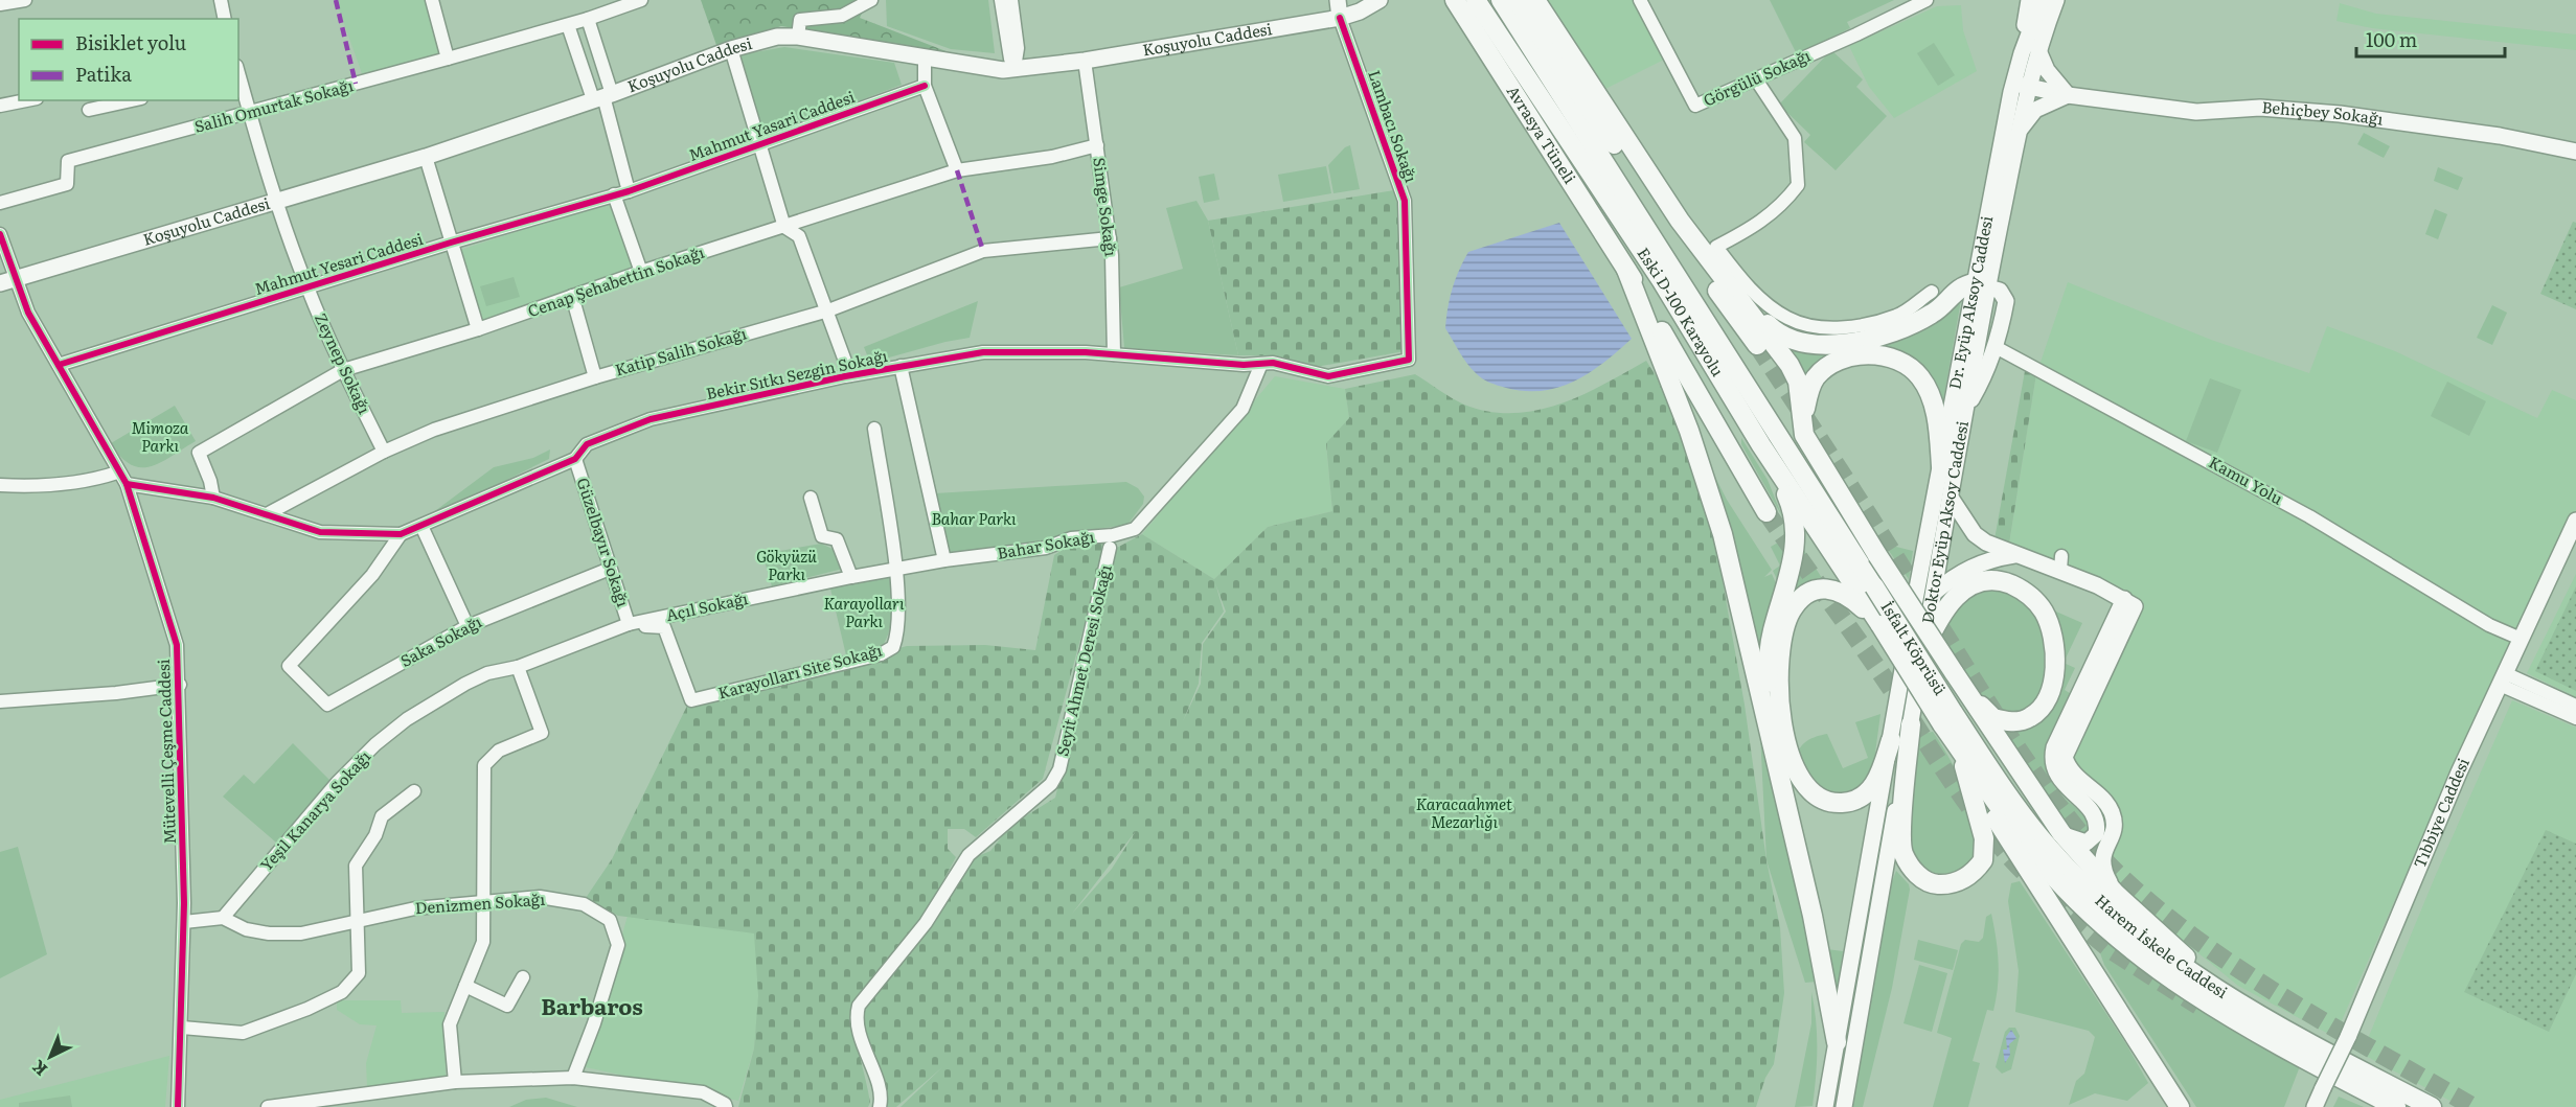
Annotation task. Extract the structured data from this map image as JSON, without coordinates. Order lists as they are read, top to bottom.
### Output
{
  "streets": {
    "highway": [
      "Avrasya Tüneli",
      "Eski D-100 Karayolu",
      "İsfalt Köprüsü",
      "Harem İskele Caddesi"
    ],
    "main road": [
      "Koşuyolu Caddesi",
      "Behiçbey Sokağı",
      "Lambacı Sokağı",
      "Dr. Eyüp Aksoy Caddesi",
      "Doktor Eyüp Aksoy Caddesi",
      "Tıbbiye Caddesi"
    ],
    "street": [
      "Görgülü Sokağı",
      "Salih Omurtak Sokağı",
      "Mahmut Yasari Caddesi",
      "Simge Sokağı",
      "Mahmut Yesari Caddesi",
      "Cenap Şehabettin Sokağı",
      "Katip Salih Sokağı",
      "Zeynep Sokağı",
      "Bekir Sıtkı Sezgin Sokağı",
      "Kamu Yolu",
      "Güzelbayır Sokağı",
      "Bahar Sokağı",
      "Açıl Sokağı",
      "Saka Sokağı",
      "Seyit Ahmet Deresi Sokağı",
      "Karayolları Site Sokağı",
      "Mütevelli Çeşme Caddesi",
      "Yeşil Kanarya Sokağı",
      "Denizmen Sokağı"
    ]
  },
  "crossings": [
    ["Koşuyolu Caddesi", "Lambacı Sokağı"],
    ["Koşuyolu Caddesi", "Simge Sokağı"],
    ["Koşuyolu Caddesi", "Zeynep Sokağı"],
    ["Koşuyolu Caddesi", "Mütevelli Çeşme Caddesi"],
    ["Salih Omurtak Sokağı", "Zeynep Sokağı"],
    ["Behiçbey Sokağı", "Dr. Eyüp Aksoy Caddesi"],
    ["Behiçbey Sokağı", "Doktor Eyüp Aksoy Caddesi"],
    ["Mahmut Yasari Caddesi", "Mahmut Yesari Caddesi"],
    ["Lambacı Sokağı", "Bekir Sıtkı Sezgin Sokağı"],
    ["Simge Sokağı", "Cenap Şehabettin Sokağı"],
    ["Simge Sokağı", "Katip Salih Sokağı"],
    ["Simge Sokağı", "Bekir Sıtkı Sezgin Sokağı"],
    ["Mahmut Yesari Caddesi", "Zeynep Sokağı"],
    ["Mahmut Yesari Caddesi", "Mütevelli Çeşme Caddesi"],
    ["Cenap Şehabettin Sokağı", "Zeynep Sokağı"],
    ["Dr. Eyüp Aksoy Caddesi", "Doktor Eyüp Aksoy Caddesi"],
    ["Eski D-100 Karayolu", "İsfalt Köprüsü"],
    ["Katip Salih Sokağı", "Zeynep Sokağı"],
    ["Bekir Sıtkı Sezgin Sokağı", "Güzelbayır Sokağı"],
    ["Bekir Sıtkı Sezgin Sokağı", "Bahar Sokağı"],
    ["Bekir Sıtkı Sezgin Sokağı", "Saka Sokağı"],
    ["Kamu Yolu", "Tıbbiye Caddesi"],
    ["Güzelbayır Sokağı", "Açıl Sokağı"],
    ["Güzelbayır Sokağı", "Saka Sokağı"],
    ["Güzelbayır Sokağı", "Karayolları Site Sokağı"],
    ["Açıl Sokağı", "Karayolları Site Sokağı"],
    ["Açıl Sokağı", "Yeşil Kanarya Sokağı"],
    ["İsfalt Köprüsü", "Harem İskele Caddesi"],
    ["Mütevelli Çeşme Caddesi", "Denizmen Sokağı"],
    ["Yeşil Kanarya Sokağı", "Denizmen Sokağı"]
  ],
  "districts": ["Barbaros"],
  "parks": [
    "Mimoza Parkı",
    "Bahar Parkı",
    "Gökyüzü Parkı",
    "Karayolları Parkı",
    "Karacaahmet Mezarlığı"
  ],
  "legend": ["Bisiklet yolu", "Patika"],
  "scale_bar": "100 m",
  "north": "bottom left"
}
